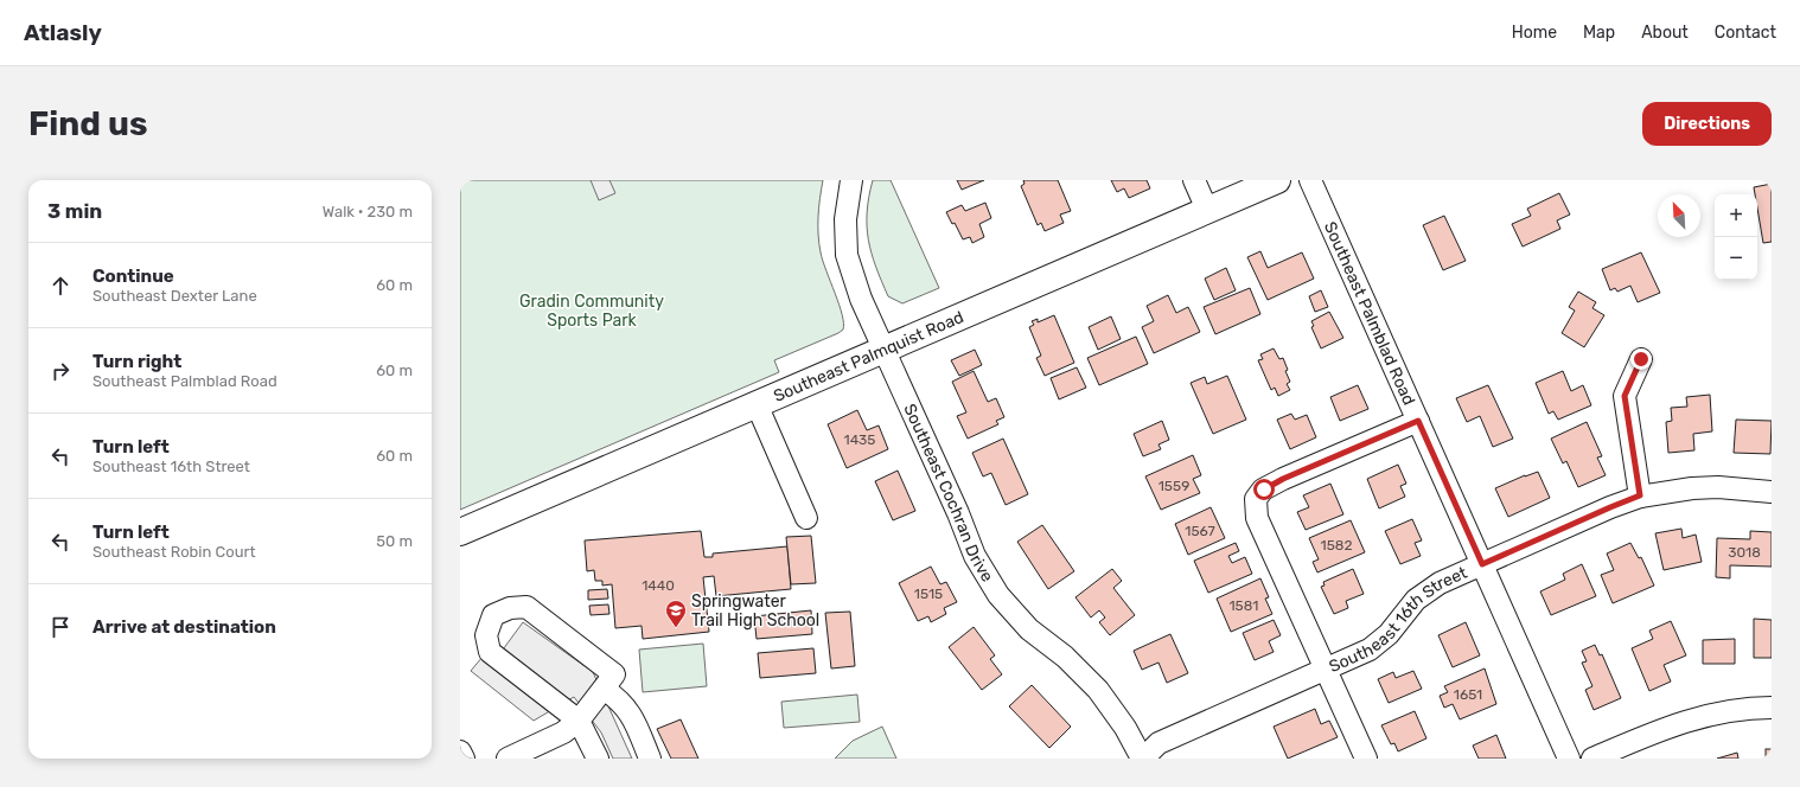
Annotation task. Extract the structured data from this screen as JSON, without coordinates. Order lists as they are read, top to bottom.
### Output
{
  "streets": {
    "main road": ["Southeast Palmquist Road"],
    "street": ["Southeast Palmblad Road", "Southeast Cochran Drive", "Southeast 16th Street"]
  },
  "crossings": [
    ["Southeast Palmblad Road", "Southeast 16th Street"],
    ["Southeast Palmquist Road", "Southeast Cochran Drive"],
    ["Southeast Cochran Drive", "Southeast 16th Street"]
  ],
  "parks": ["Gradin Community Sports Park"],
  "places": {
    "school or university": ["Springwater Trail High School"]
  },
  "house_numbers": [
    "1435",
    "1559",
    "1567",
    "1582",
    "3018",
    "1440",
    "1515",
    "1581",
    "1651"
  ],
  "north": "top left",
  "page": {
    "header": "Atlasly",
    "nav": [
      "Home",
      "Map",
      "About",
      "Contact"
    ],
    "buttons": "Directions",
    "title": "Find us",
    "heading": ["3 min", "Walk · 230 m"],
    "map_buttons": ["+", "−"],
    "list": [
      ["Continue", "Southeast Dexter Lane", "60 m"],
      ["Turn right", "Southeast Palmblad Road", "60 m"],
      ["Turn left", "Southeast 16th Street", "60 m"],
      ["Turn left", "Southeast Robin Court", "50 m"],
      "Arrive at destination"
    ]
  }
}
